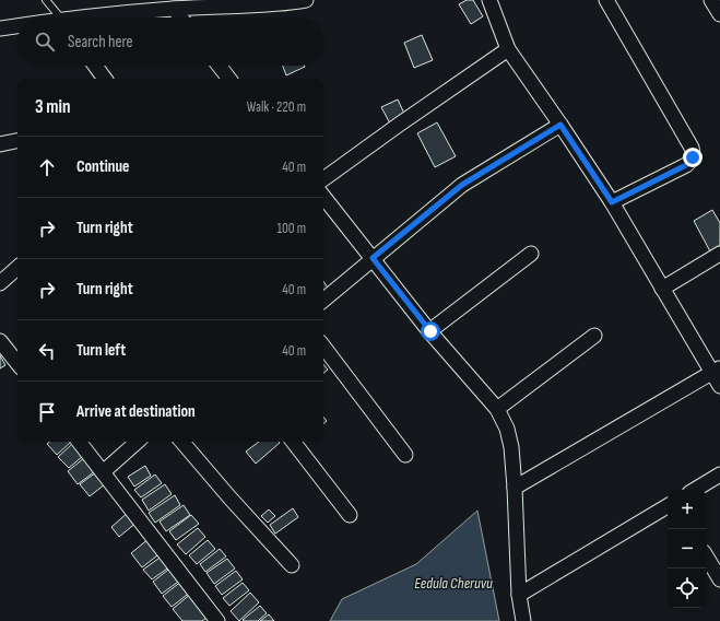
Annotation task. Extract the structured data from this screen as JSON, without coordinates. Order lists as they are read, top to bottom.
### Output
{
  "water": ["Eedula Cheruvu"],
  "page": {
    "search": "Search here",
    "heading": ["3 min", "Walk · 220 m"],
    "list": [
      ["Continue", "40 m"],
      ["Turn right", "100 m"],
      ["Turn right", "40 m"],
      ["Turn left", "40 m"],
      "Arrive at destination"
    ],
    "map_buttons": ["+", "−"]
  }
}
